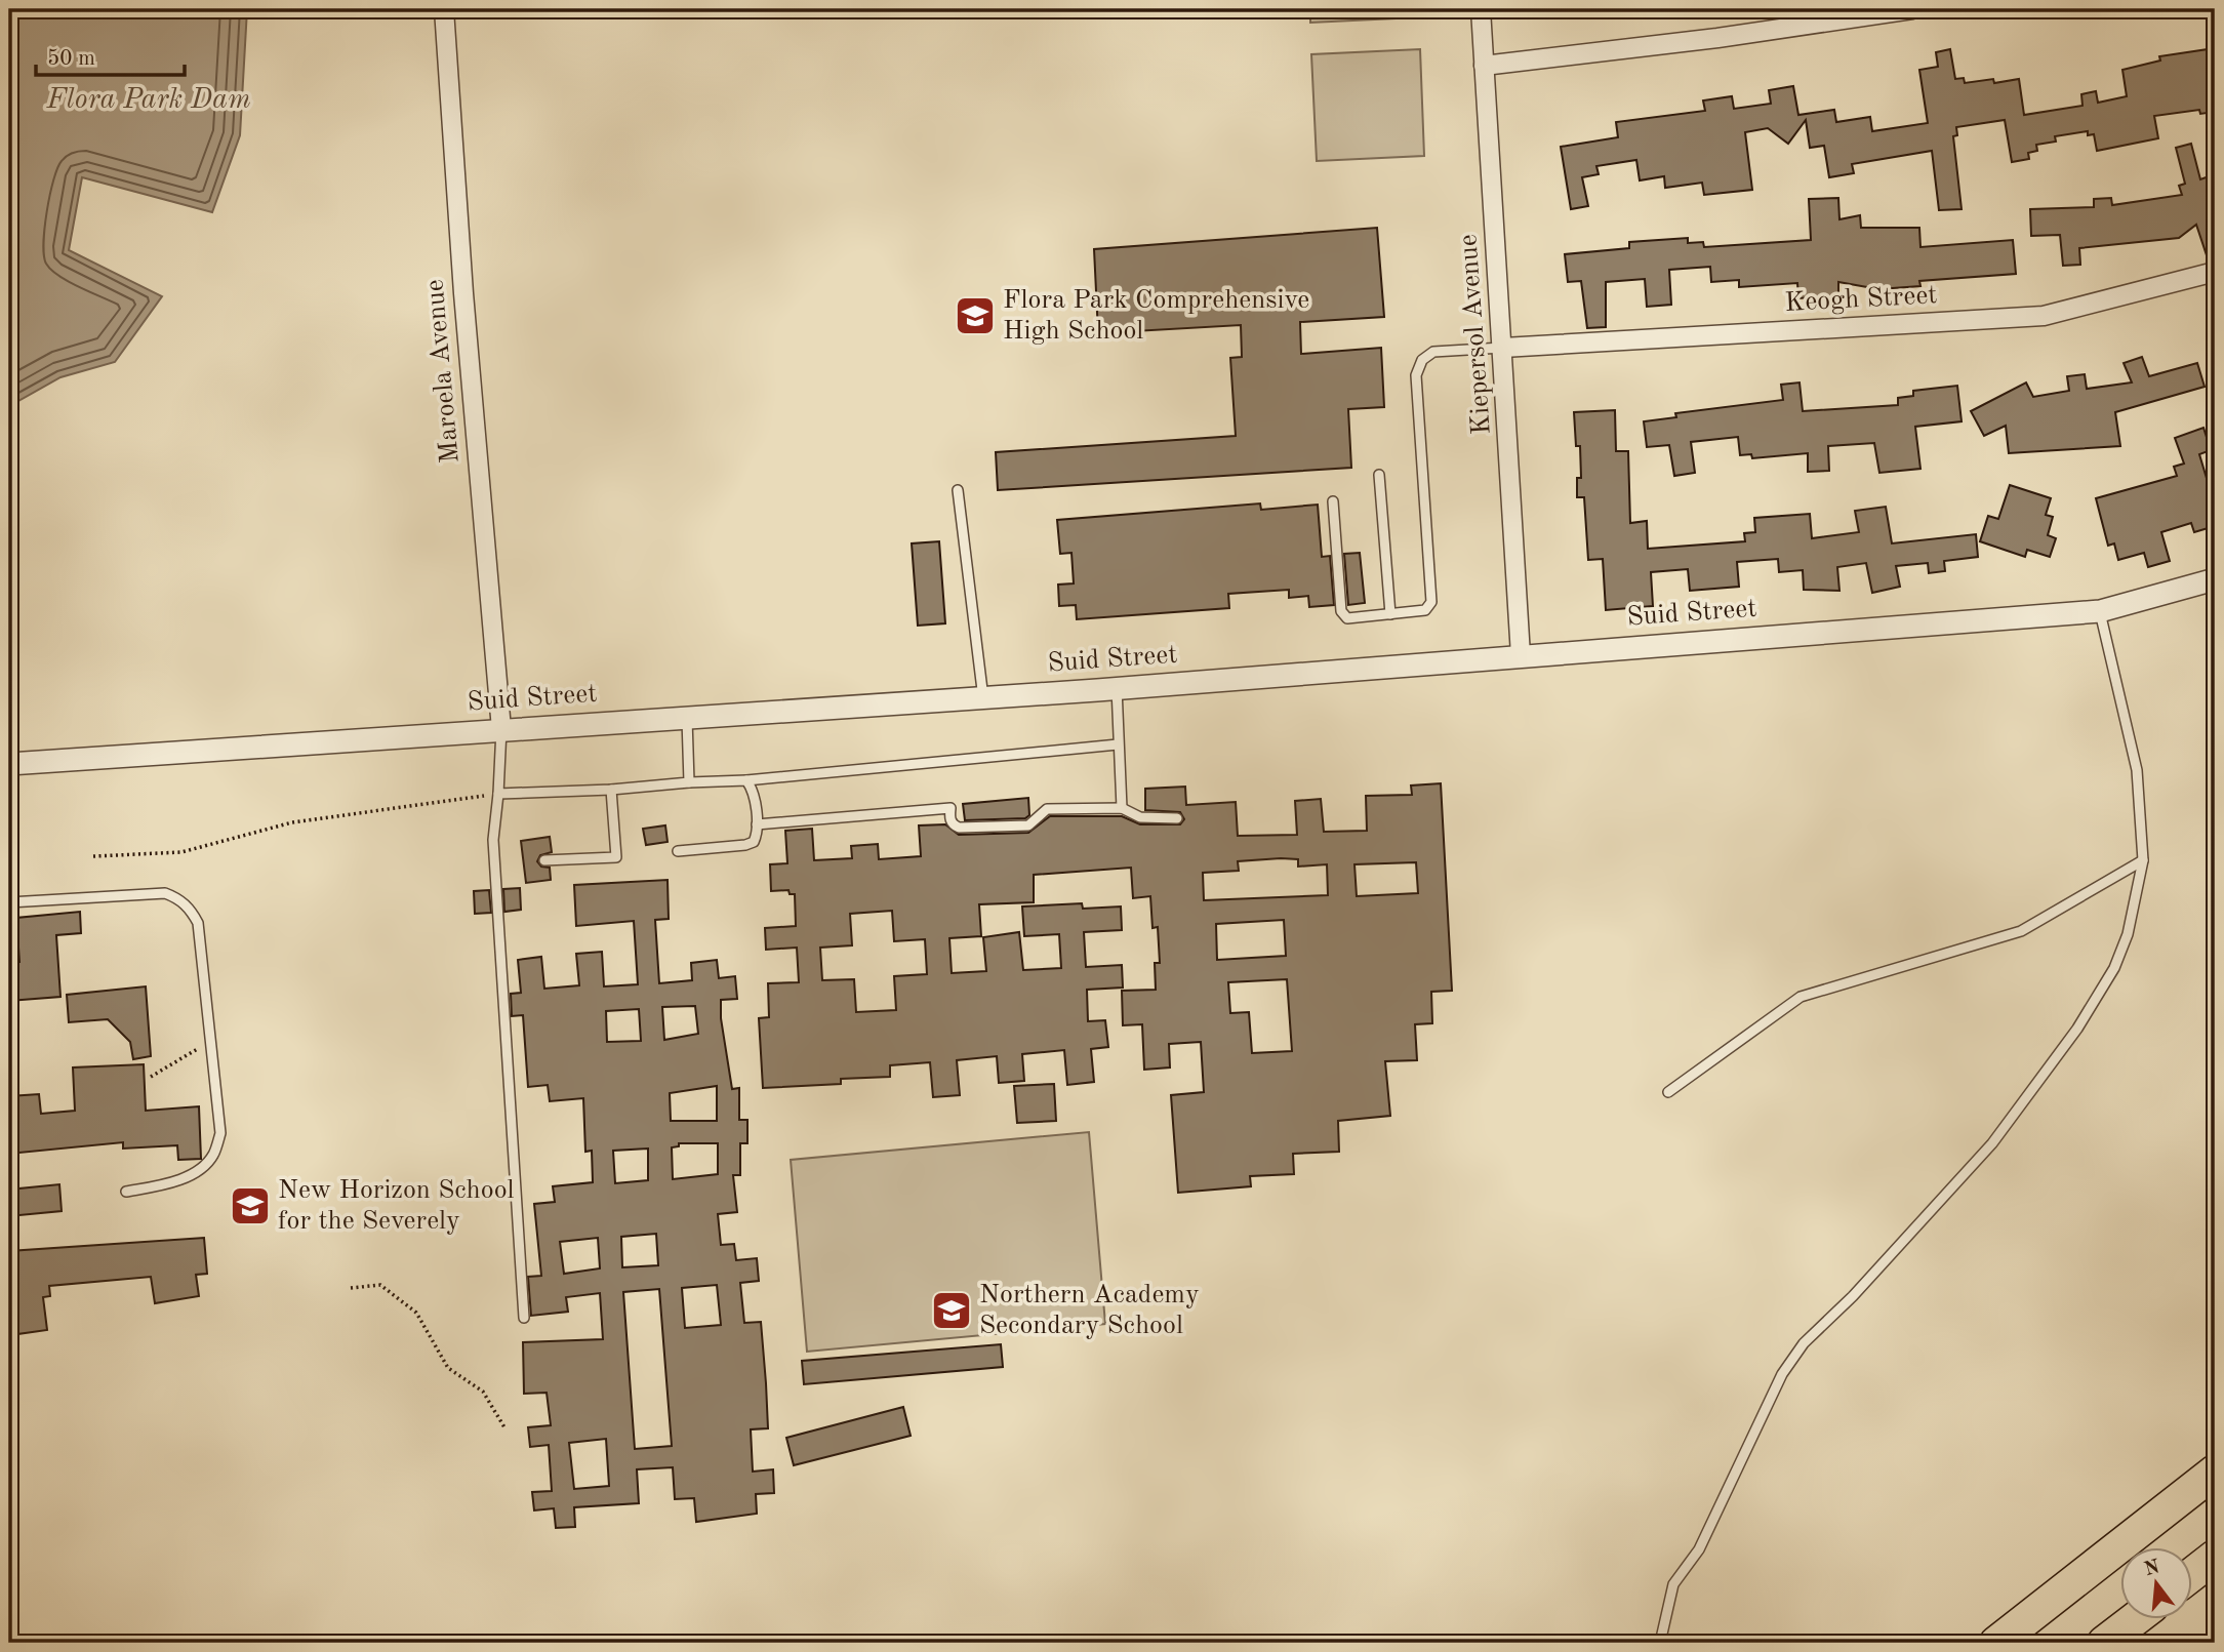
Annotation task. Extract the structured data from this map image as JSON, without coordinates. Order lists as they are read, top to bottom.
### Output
{
  "streets": {
    "street": [
      "Keogh Street",
      "Kiepersol Avenue",
      "Maroela Avenue",
      "Suid Street"
    ]
  },
  "crossings": [
    ["Keogh Street", "Kiepersol Avenue"],
    ["Kiepersol Avenue", "Suid Street"],
    ["Maroela Avenue", "Suid Street"]
  ],
  "water": ["Flora Park Dam"],
  "places": {
    "school or university": ["Flora Park Comprehensive High School", "New Horizon School for the Severely", "Northern Academy Secondary School"]
  },
  "scale_bar": "50 m",
  "north": "top"
}
